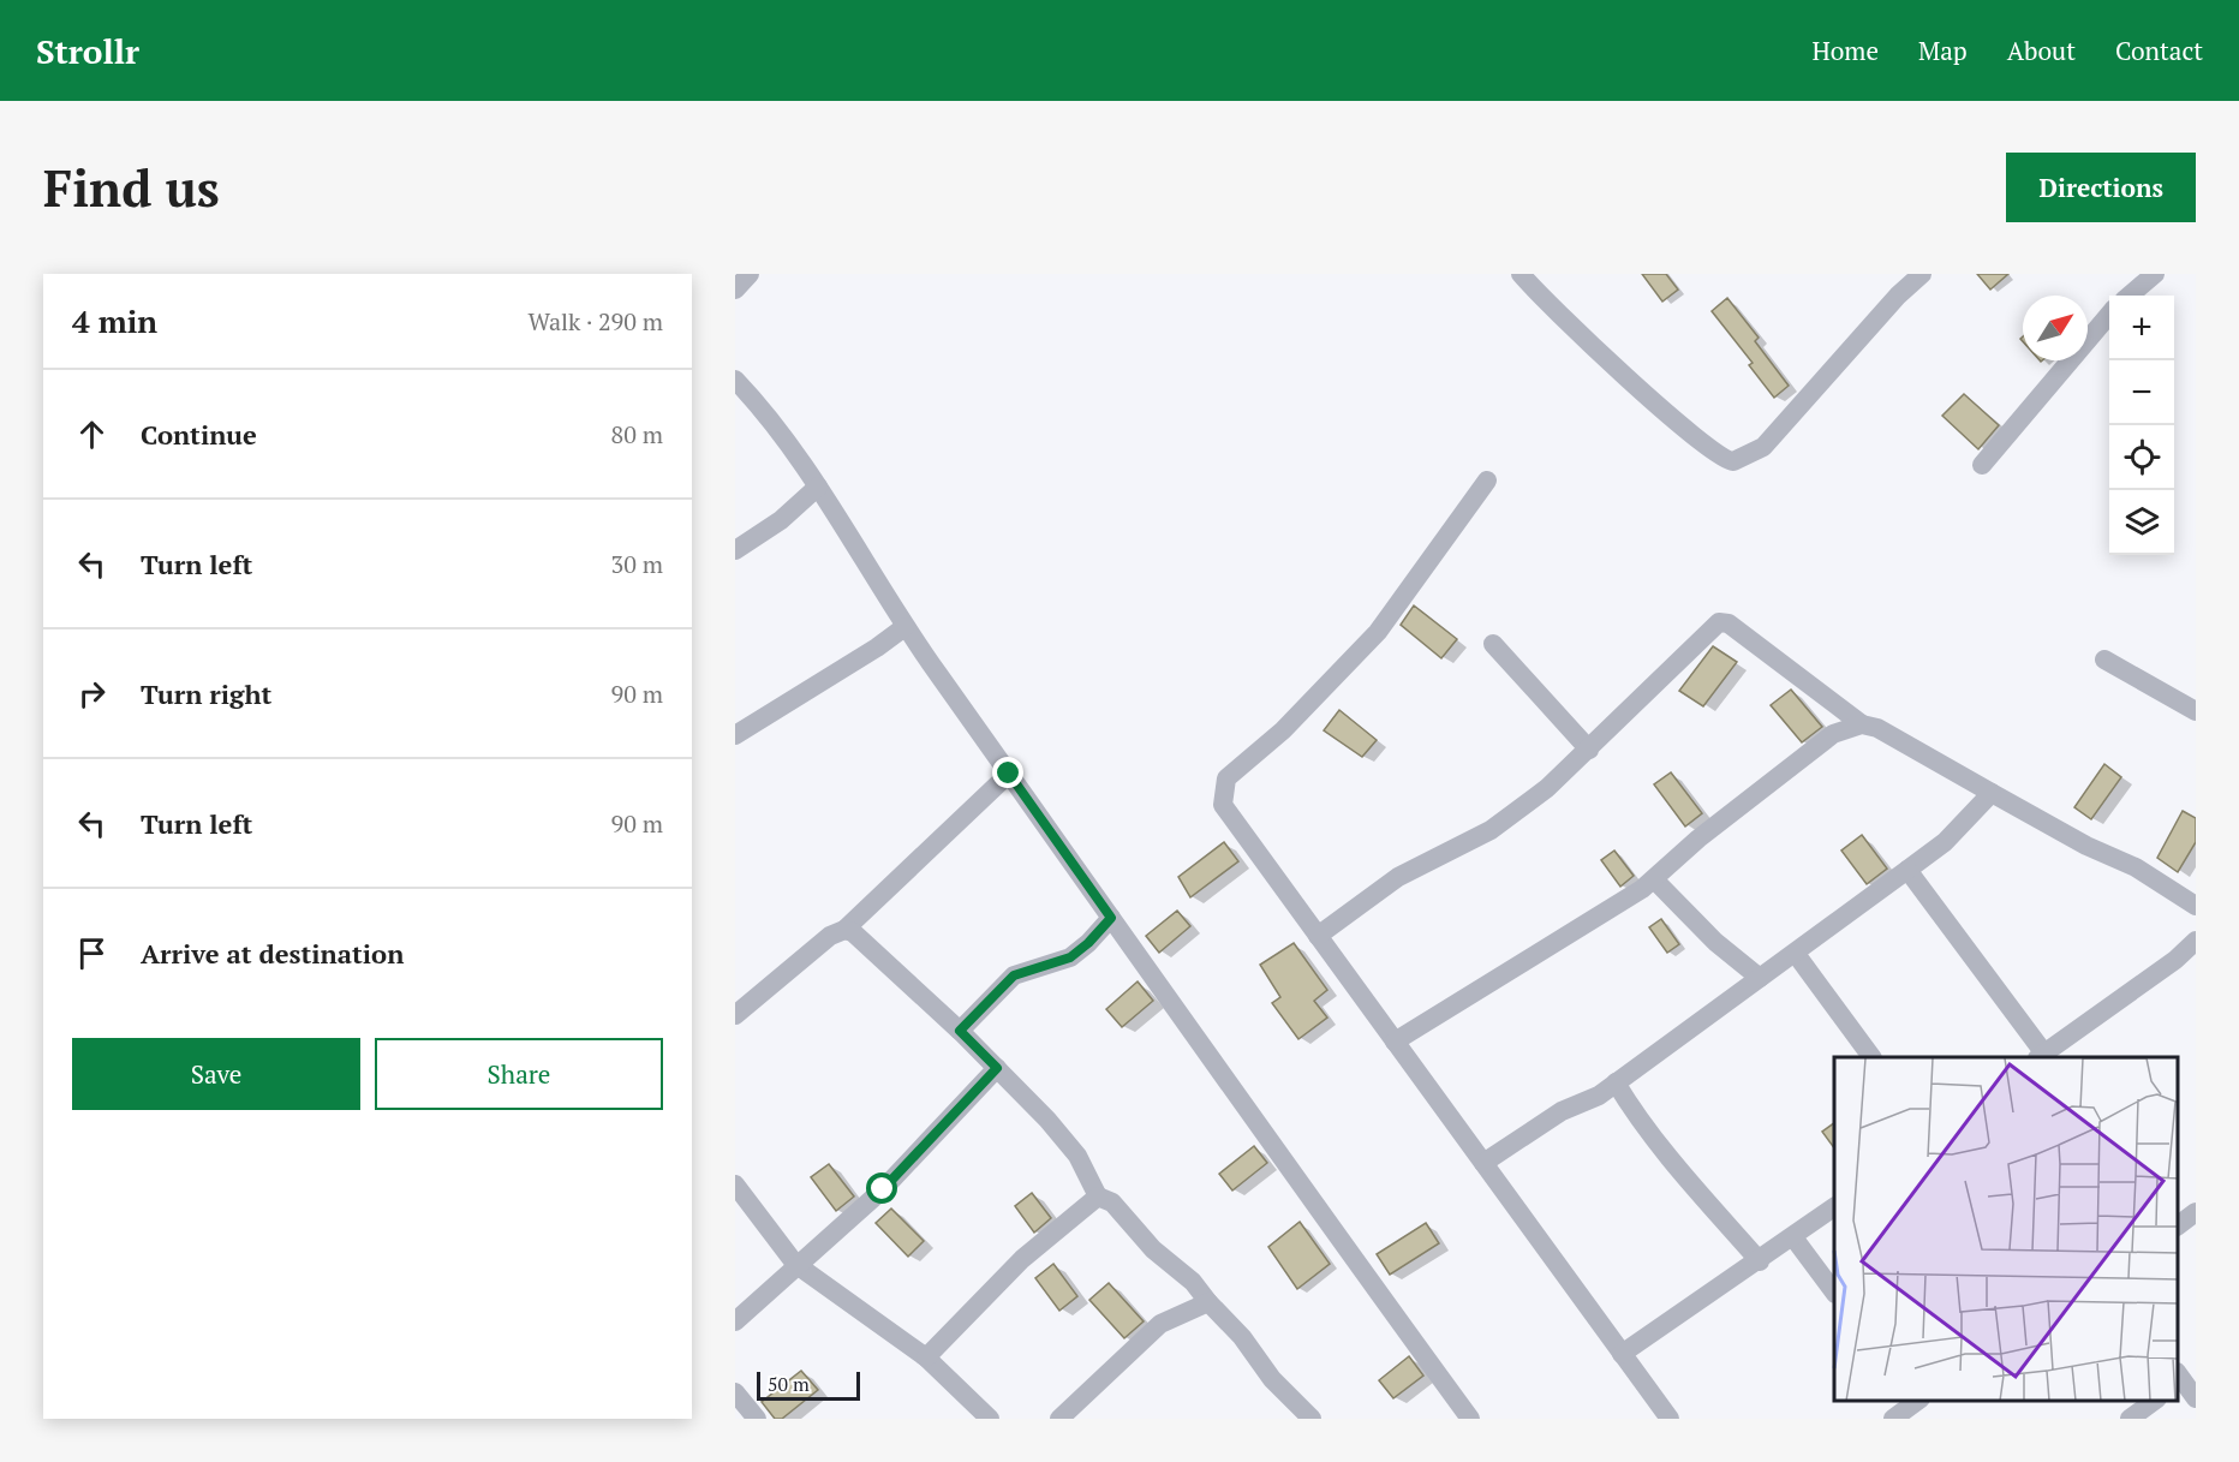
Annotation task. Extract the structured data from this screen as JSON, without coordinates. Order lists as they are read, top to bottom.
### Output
{
  "scale_bar": "50 m",
  "north": "top right",
  "page": {
    "header": "Strollr",
    "nav": [
      "Home",
      "Map",
      "About",
      "Contact"
    ],
    "buttons": [
      "Directions",
      ["Save", "Share"]
    ],
    "title": "Find us",
    "heading": ["4 min", "Walk · 290 m"],
    "map_buttons": ["+", "−"],
    "list": [
      ["Continue", "80 m"],
      ["Turn left", "30 m"],
      ["Turn right", "90 m"],
      ["Turn left", "90 m"],
      "Arrive at destination"
    ],
    "scale": "50 m"
  }
}
